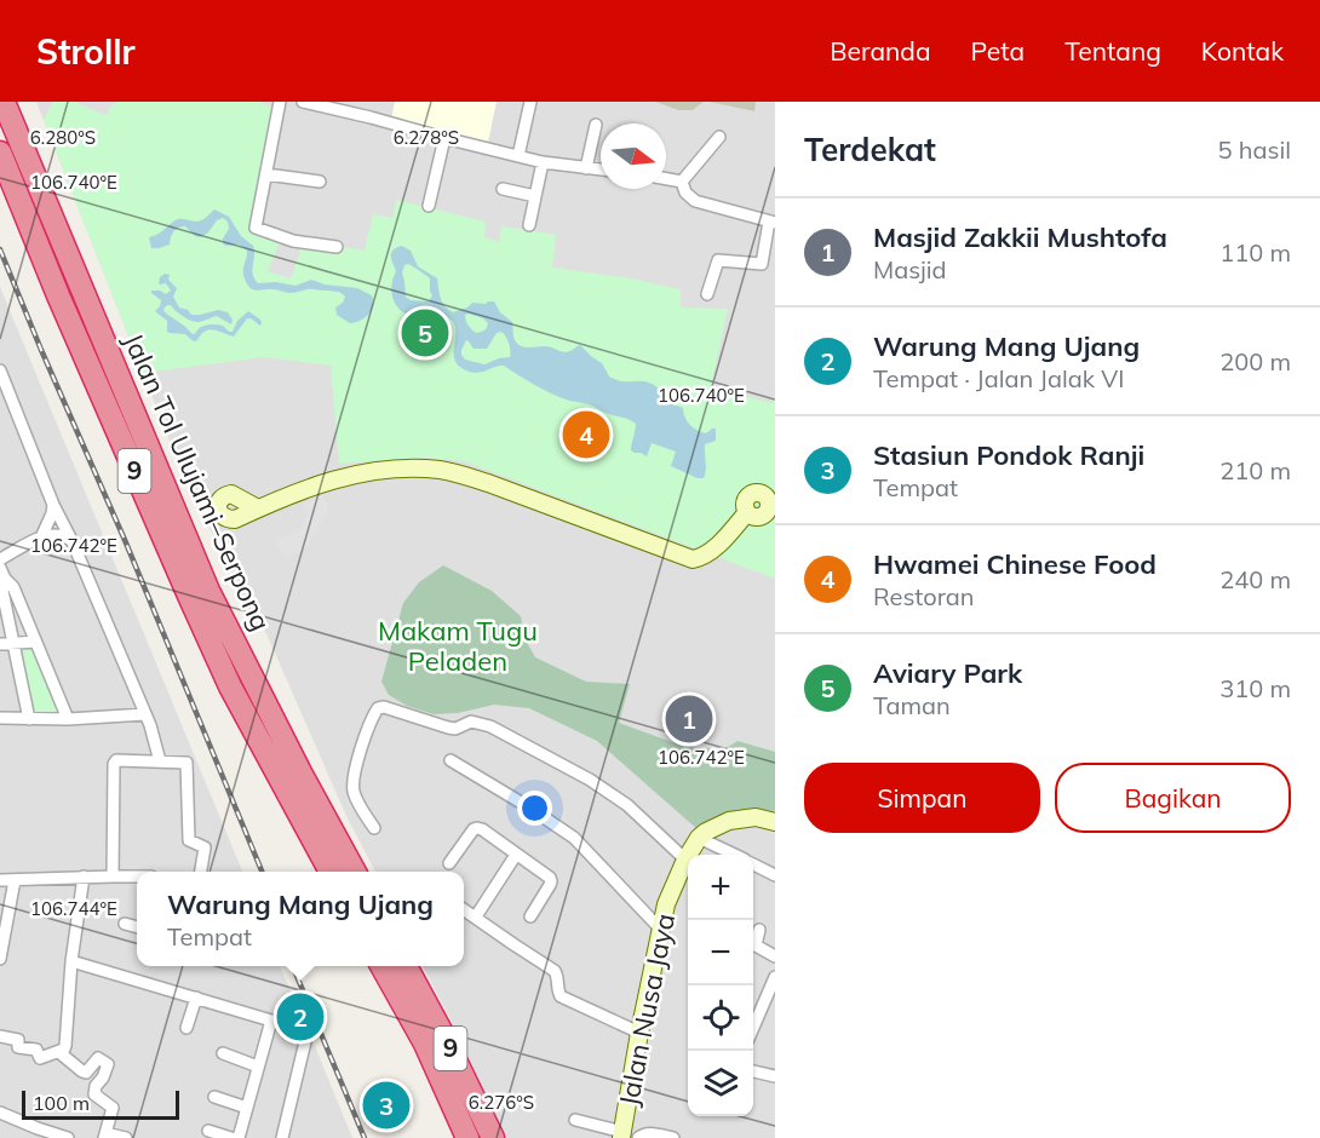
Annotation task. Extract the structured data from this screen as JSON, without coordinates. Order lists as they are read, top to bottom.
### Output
{
  "streets": {
    "highway": ["9", "Jalan Tol Ulujami–Serpong"],
    "street": ["Jalan Nusa Jaya"]
  },
  "parks": ["Makam Tugu Peladen"],
  "scale_bar": "100 m",
  "north": "right",
  "page": {
    "header": "Strollr",
    "nav": [
      "Beranda",
      "Peta",
      "Tentang",
      "Kontak"
    ],
    "heading": ["Terdekat", "5 hasil"],
    "list": [
      {
        "mark": "1",
        "name": "Masjid Zakkii Mushtofa",
        "note": "Masjid",
        "value": "110 m"
      },
      {
        "mark": "2",
        "name": "Warung Mang Ujang",
        "note": "Tempat · Jalan Jalak VI",
        "value": "200 m"
      },
      {
        "mark": "3",
        "name": "Stasiun Pondok Ranji",
        "note": "Tempat",
        "value": "210 m"
      },
      {
        "mark": "4",
        "name": "Hwamei Chinese Food",
        "note": "Restoran",
        "value": "240 m"
      },
      {
        "mark": "5",
        "name": "Aviary Park",
        "note": "Taman",
        "value": "310 m"
      }
    ],
    "pins": [
      "5",
      "4",
      "1",
      "2",
      "3"
    ],
    "buttons": ["Simpan", "Bagikan"],
    "map_buttons": ["+", "−"],
    "popup": ["Warung Mang Ujang", "Tempat"],
    "scale": "100 m"
  },
  "coordinates": [
    "6.280°S",
    "6.278°S",
    "106.740°E",
    "106.742°E",
    "106.744°E",
    "6.276°S"
  ]
}
